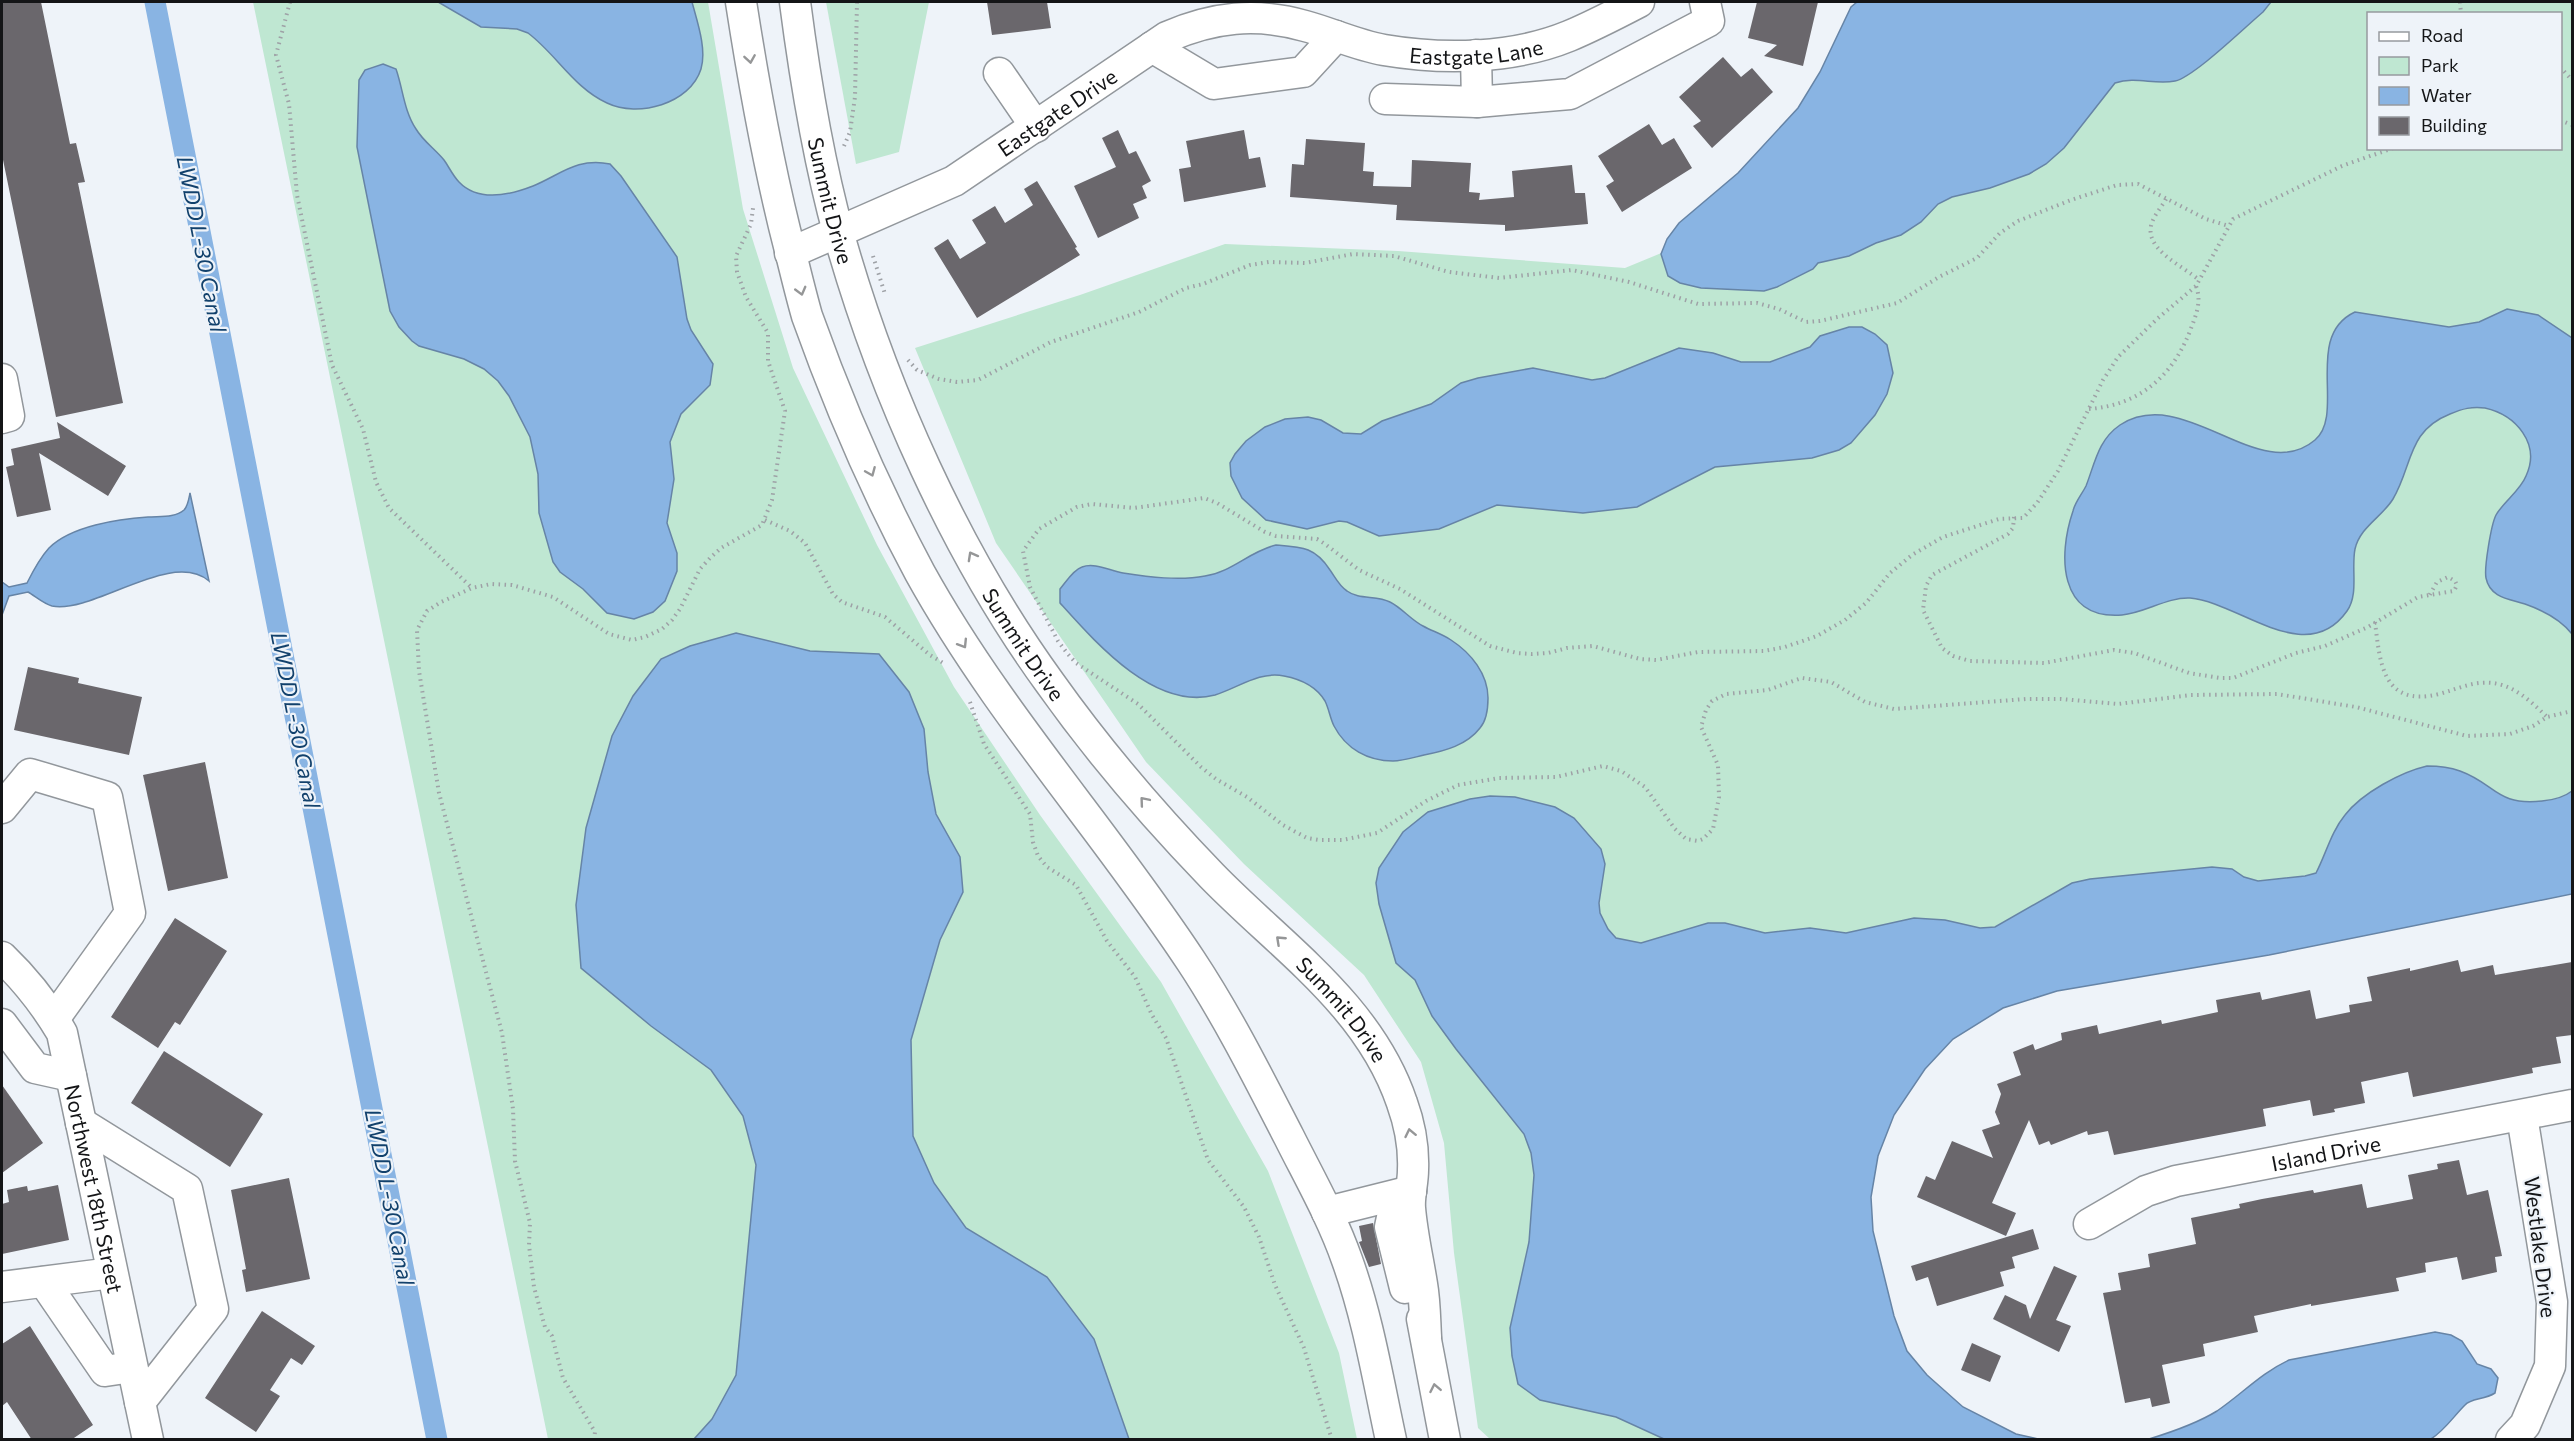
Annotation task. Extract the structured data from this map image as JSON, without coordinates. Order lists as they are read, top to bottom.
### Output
{
  "streets": {
    "street": [
      "Eastgate Lane",
      "Eastgate Drive",
      "Summit Drive",
      "Island Drive",
      "Northwest 18th Street",
      "Westlake Drive"
    ]
  },
  "crossings": [
    ["Eastgate Lane", "Eastgate Drive"],
    ["Eastgate Drive", "Summit Drive"],
    ["Island Drive", "Westlake Drive"]
  ],
  "water": ["LWDD L-30 Canal"],
  "legend": [
    "Road",
    "Park",
    "Water",
    "Building"
  ]
}
